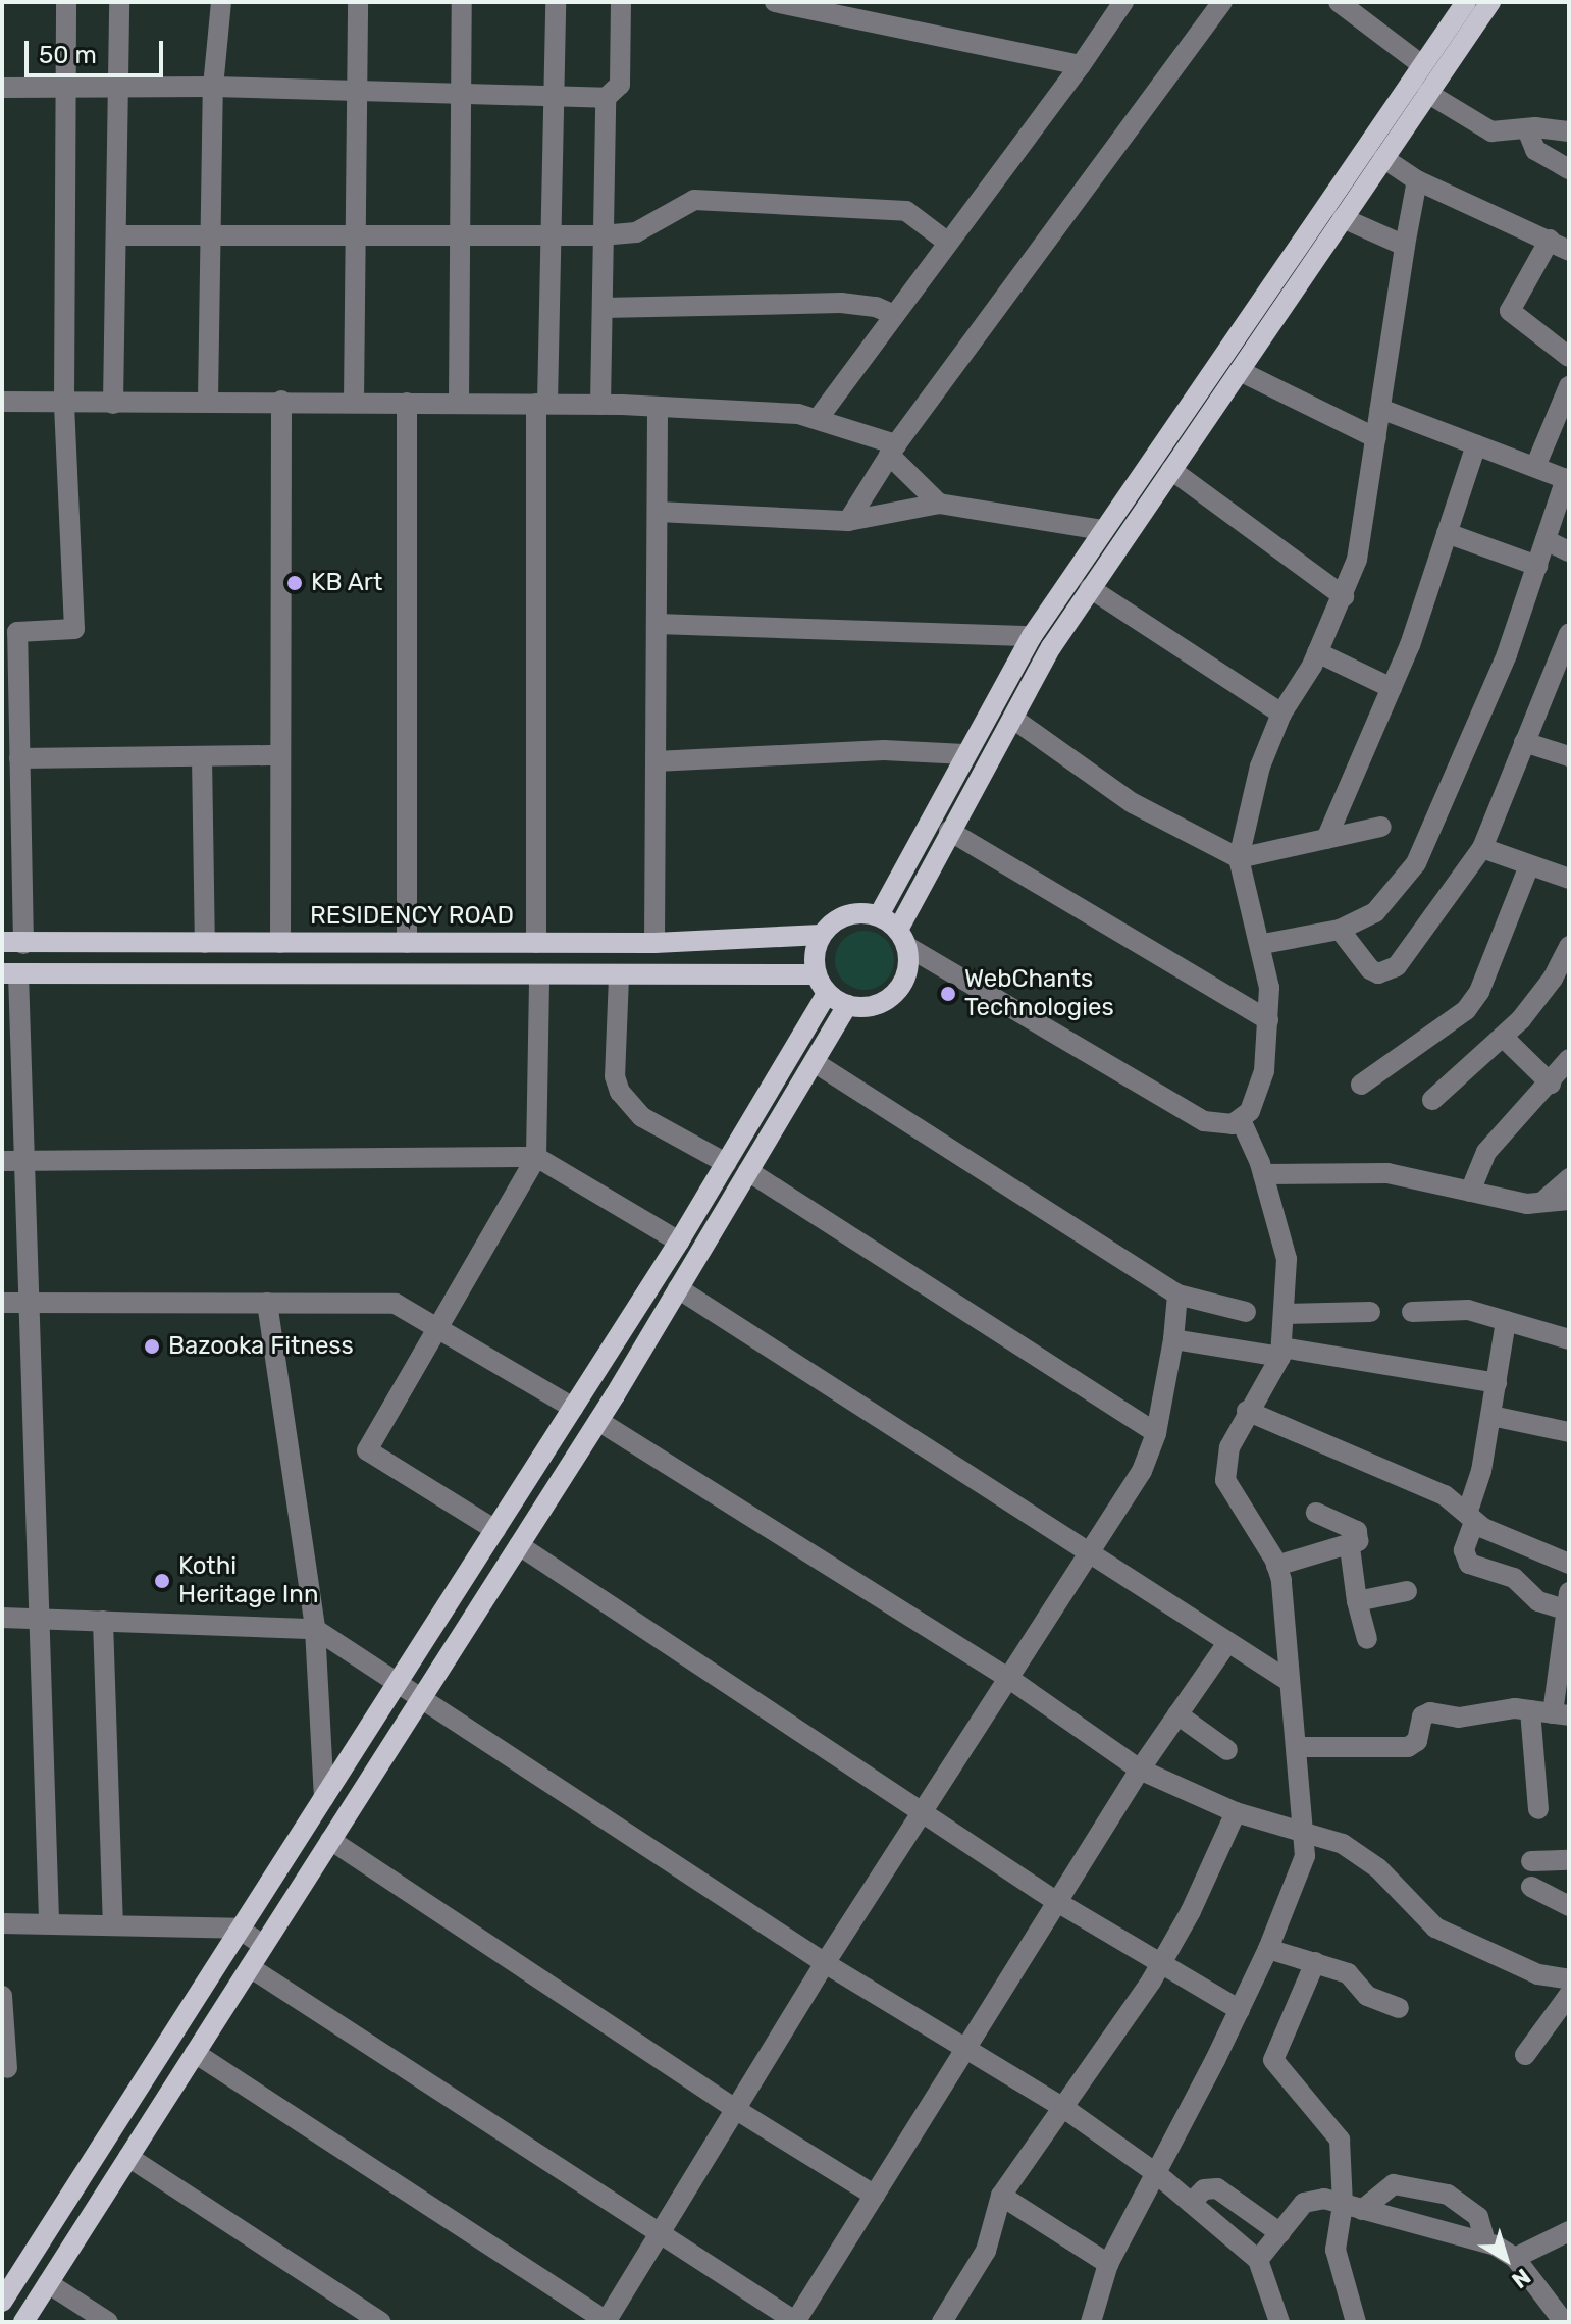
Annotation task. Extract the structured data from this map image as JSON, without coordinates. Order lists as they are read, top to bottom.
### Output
{
  "streets": {
    "main road": ["RESIDENCY ROAD"]
  },
  "places": [
    "KB Art",
    "WebChants Technologies",
    "Bazooka Fitness",
    "Kothi Heritage Inn"
  ],
  "scale_bar": "50 m",
  "north": "bottom right"
}
